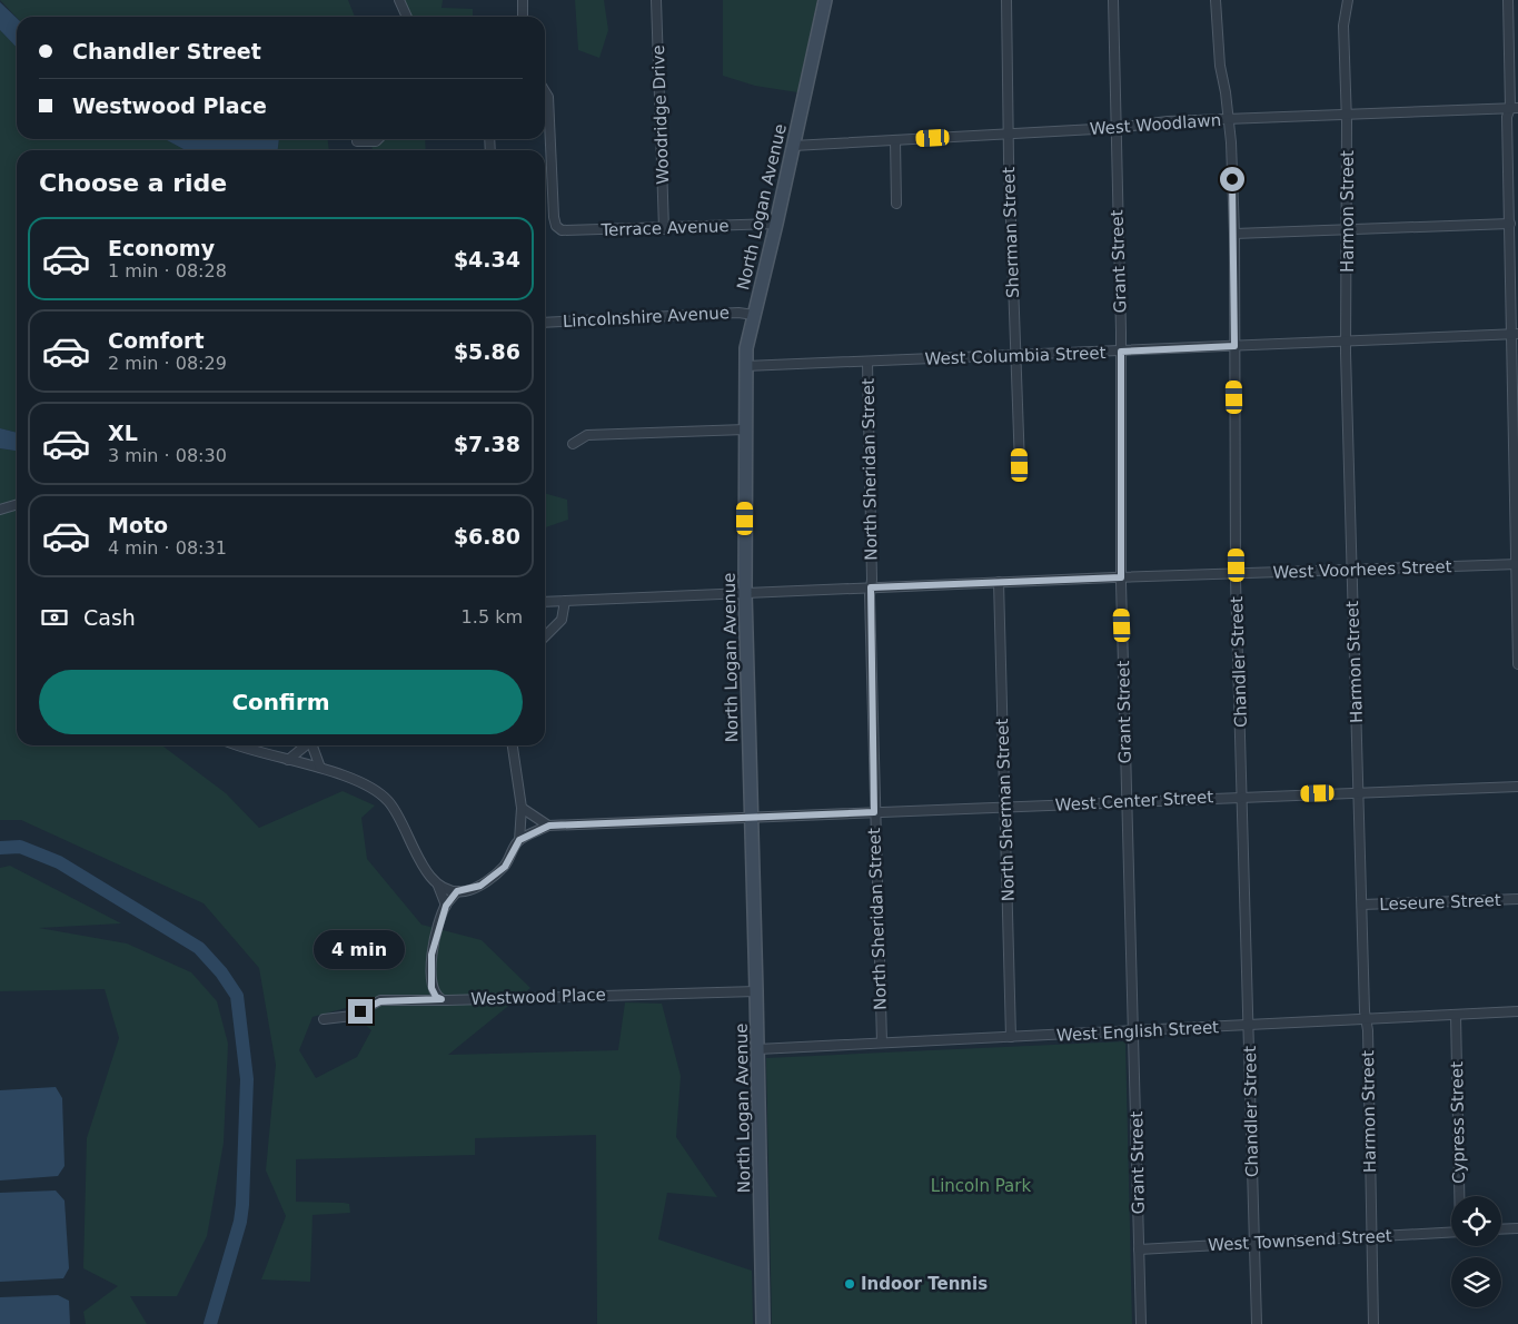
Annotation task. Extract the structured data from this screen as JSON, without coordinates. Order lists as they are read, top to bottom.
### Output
{
  "streets": {
    "street": [
      "Woodridge Drive",
      "West Woodlawn",
      "North Logan Avenue",
      "Harmon Street",
      "Terrace Avenue",
      "Sherman Street",
      "Grant Street",
      "Lincolnshire Avenue",
      "West Columbia Street",
      "North Sheridan Street",
      "West Voorhees Street",
      "Chandler Street",
      "West Center Street",
      "North Sherman Street",
      "Leseure Street",
      "Westwood Place",
      "West English Street",
      "Cypress Street",
      "West Townsend Street"
    ]
  },
  "crossings": [
    ["Woodridge Drive", "Terrace Avenue"],
    ["West Woodlawn", "North Logan Avenue"],
    ["West Woodlawn", "Harmon Street"],
    ["West Woodlawn", "Sherman Street"],
    ["West Woodlawn", "Grant Street"],
    ["West Woodlawn", "Chandler Street"],
    ["North Logan Avenue", "Terrace Avenue"],
    ["North Logan Avenue", "Lincolnshire Avenue"],
    ["North Logan Avenue", "West Columbia Street"],
    ["North Logan Avenue", "West Voorhees Street"],
    ["North Logan Avenue", "West Center Street"],
    ["North Logan Avenue", "Westwood Place"],
    ["North Logan Avenue", "West English Street"],
    ["Harmon Street", "West Columbia Street"],
    ["Harmon Street", "West Voorhees Street"],
    ["Harmon Street", "West Center Street"],
    ["Harmon Street", "Leseure Street"],
    ["Harmon Street", "West English Street"],
    ["Harmon Street", "West Townsend Street"],
    ["Sherman Street", "West Columbia Street"],
    ["Grant Street", "West Columbia Street"],
    ["Grant Street", "West Voorhees Street"],
    ["Grant Street", "West Center Street"],
    ["Grant Street", "West English Street"],
    ["Grant Street", "West Townsend Street"],
    ["West Columbia Street", "North Sheridan Street"],
    ["West Columbia Street", "Chandler Street"],
    ["North Sheridan Street", "West Voorhees Street"],
    ["North Sheridan Street", "West Center Street"],
    ["North Sheridan Street", "West English Street"],
    ["West Voorhees Street", "Chandler Street"],
    ["West Voorhees Street", "North Sherman Street"],
    ["Chandler Street", "West Center Street"],
    ["Chandler Street", "West English Street"],
    ["Chandler Street", "West Townsend Street"],
    ["West Center Street", "North Sherman Street"],
    ["North Sherman Street", "West English Street"],
    ["West English Street", "Cypress Street"]
  ],
  "parks": ["Lincoln Park"],
  "places": ["Indoor Tennis"],
  "page": {
    "banner": ["Chandler Street", "Westwood Place"],
    "heading": "Choose a ride",
    "list": [
      {
        "name": "Economy",
        "note": "1 min · 08:28",
        "value": "$4.34"
      },
      {
        "name": "Comfort",
        "note": "2 min · 08:29",
        "value": "$5.86"
      },
      {
        "name": "XL",
        "note": "3 min · 08:30",
        "value": "$7.38"
      },
      {
        "name": "Moto",
        "note": "4 min · 08:31",
        "value": "$6.80"
      }
    ],
    "pay": ["Cash", "1.5 km"],
    "buttons": "Confirm",
    "bubble": "4 min"
  }
}
